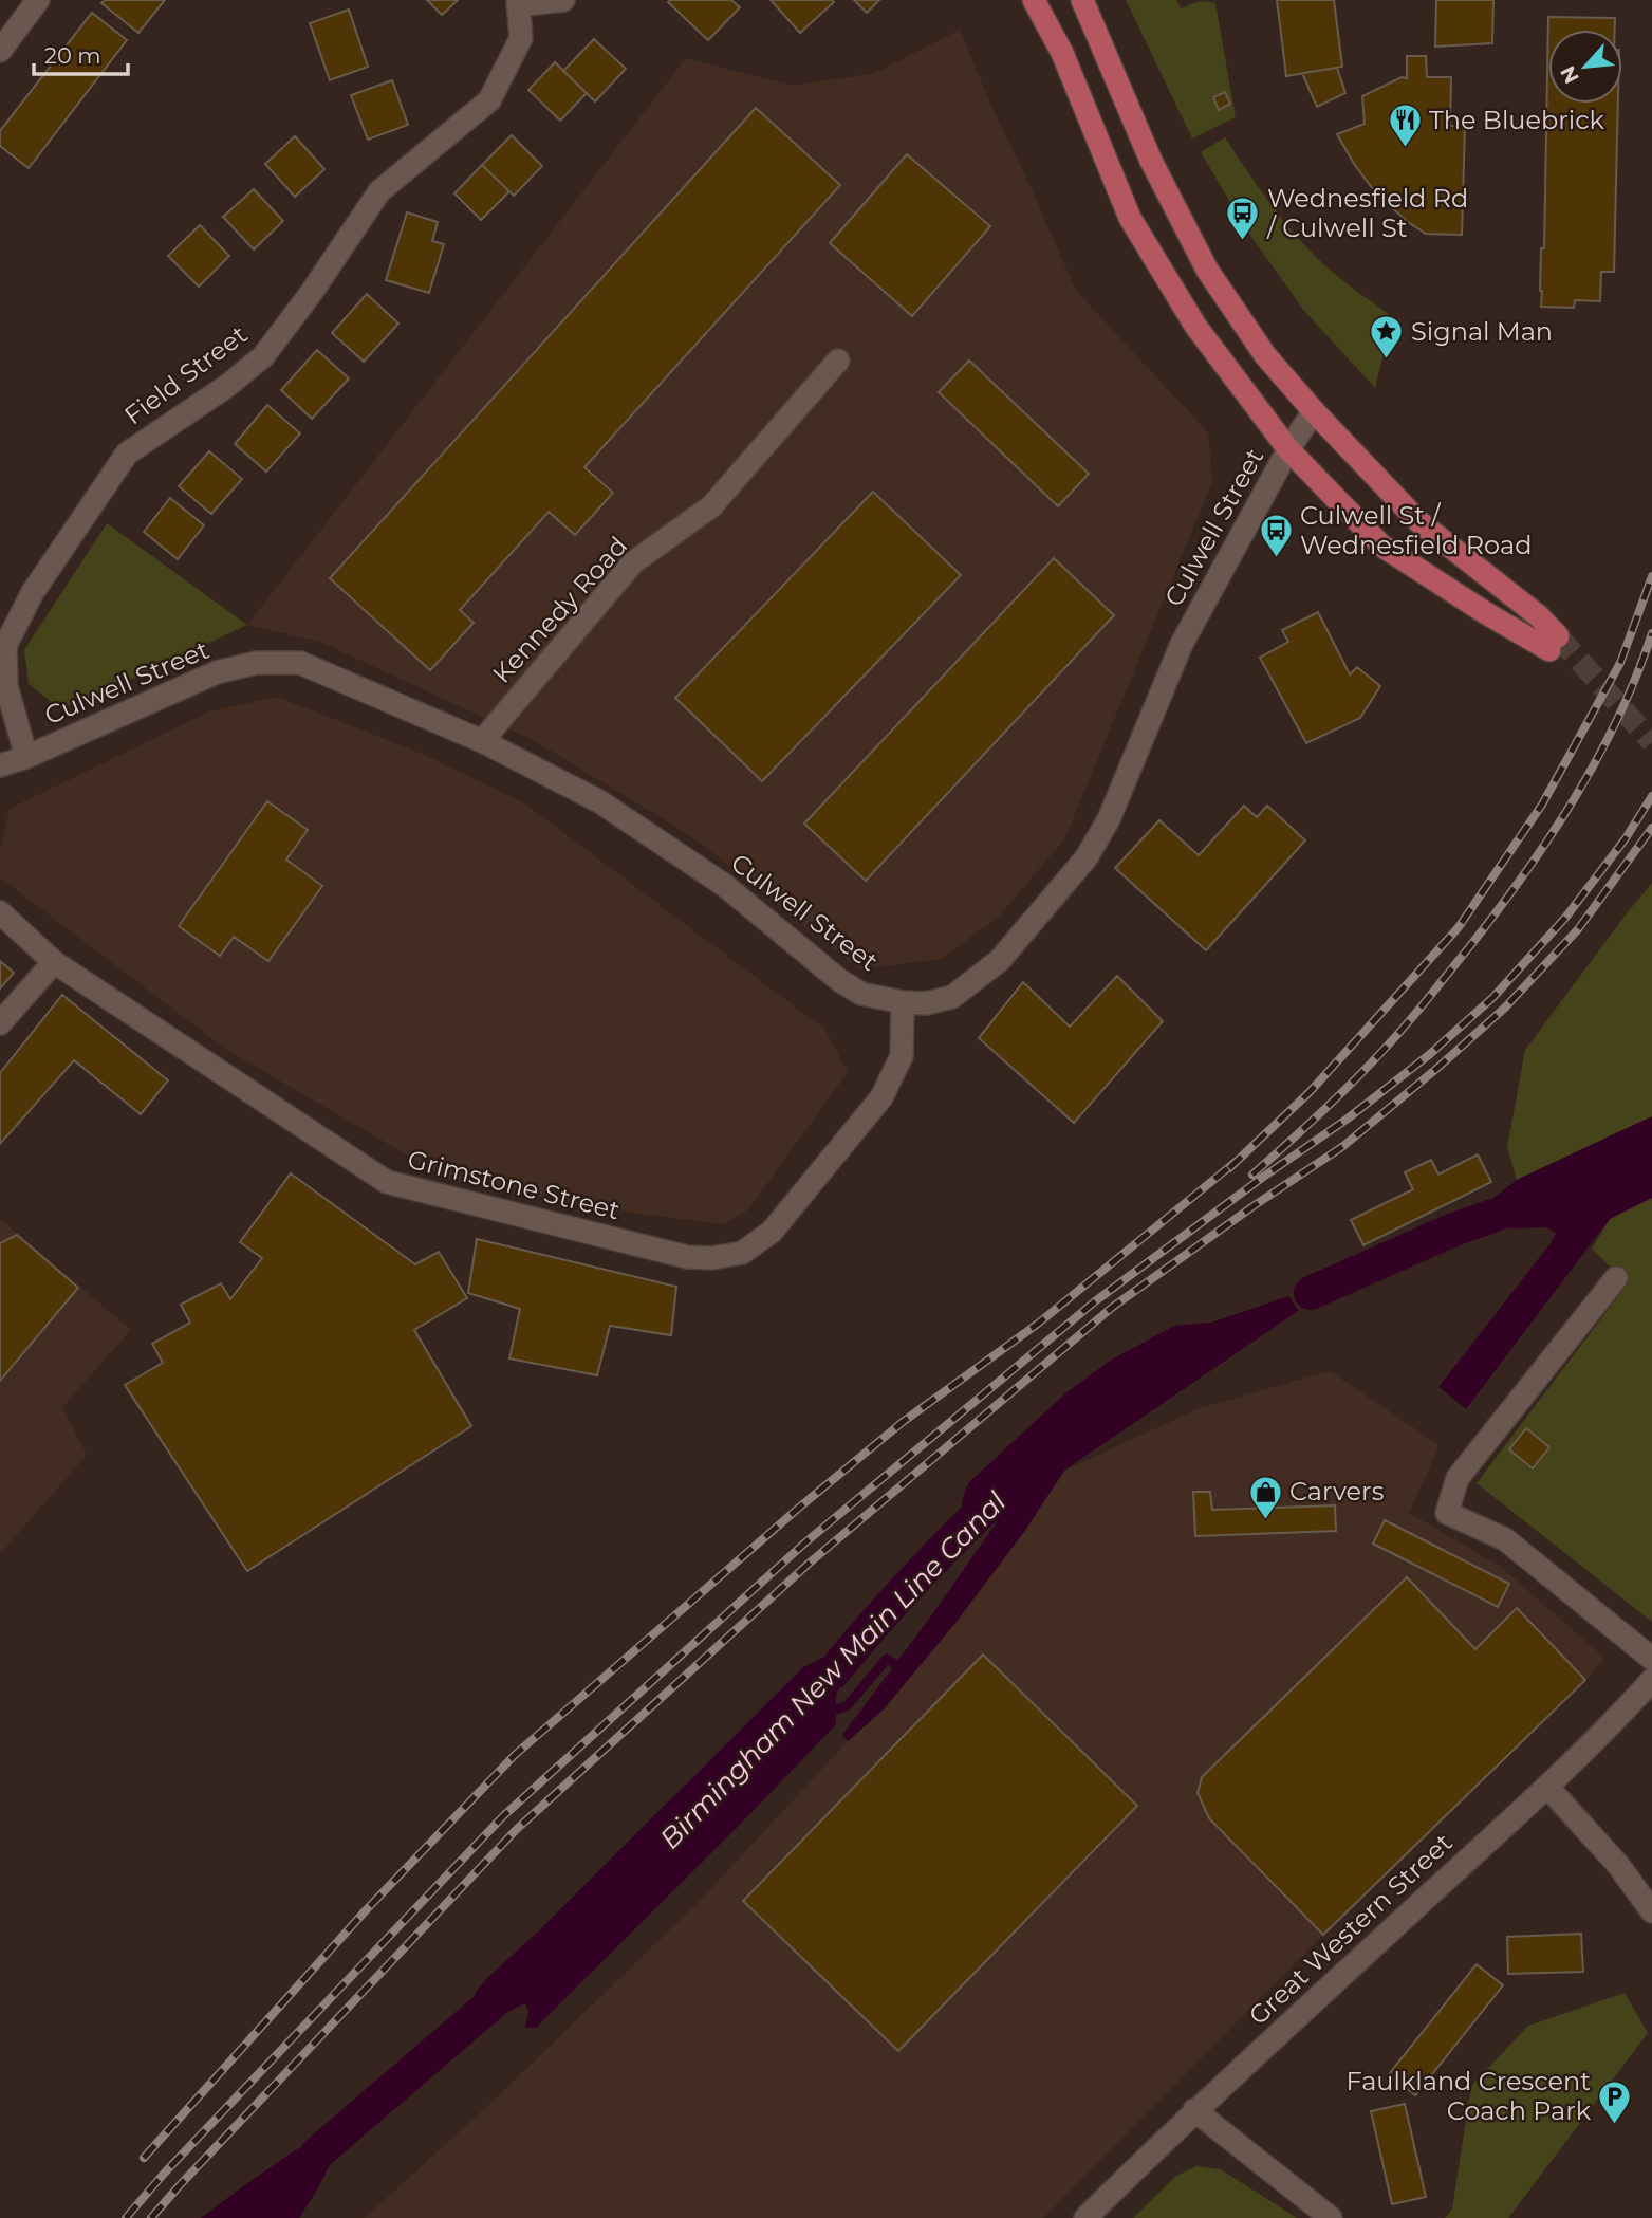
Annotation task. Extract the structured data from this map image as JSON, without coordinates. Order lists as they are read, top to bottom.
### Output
{
  "streets": {
    "street": [
      "Field Street",
      "Culwell Street",
      "Kennedy Road",
      "Grimstone Street",
      "Great Western Street"
    ]
  },
  "crossings": [
    ["Field Street", "Culwell Street"],
    ["Culwell Street", "Kennedy Road"],
    ["Culwell Street", "Grimstone Street"]
  ],
  "water": ["Birmingham New Main Line Canal"],
  "places": {
    "restaurant": ["The Bluebrick"],
    "bus stop": ["Wednesfield Rd / Culwell St", "Culwell St / Wednesfield Road"],
    "place": ["Signal Man"],
    "shop": ["Carvers"],
    "parking": ["Faulkland Crescent Coach Park"]
  },
  "scale_bar": "20 m",
  "north": "bottom left"
}
